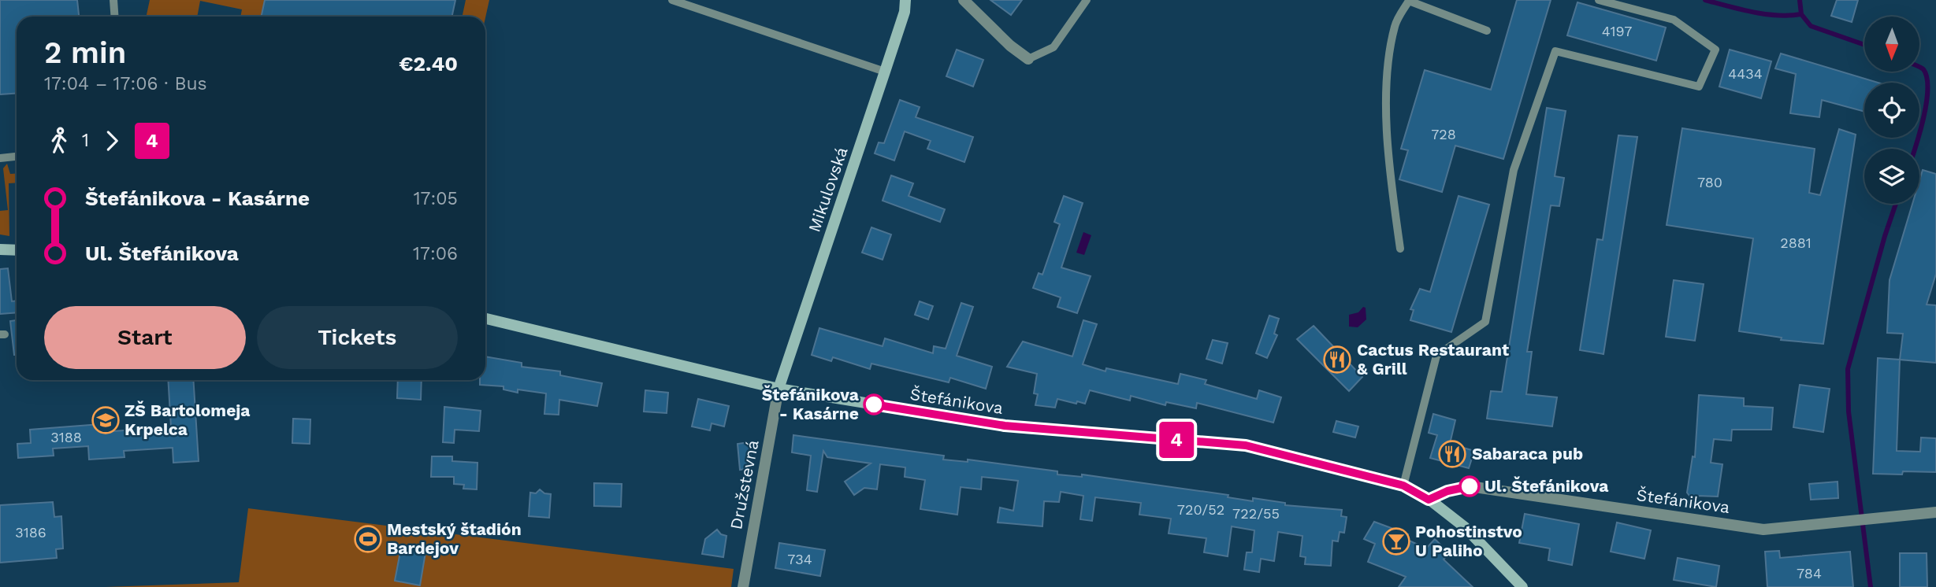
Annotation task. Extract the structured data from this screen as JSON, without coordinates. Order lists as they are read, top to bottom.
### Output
{
  "streets": {
    "street": ["Mikulovská", "Štefánikova", "Družstevná"]
  },
  "crossings": [
    ["Mikulovská", "Štefánikova"],
    ["Mikulovská", "Družstevná"],
    ["Štefánikova", "Družstevná"]
  ],
  "places": {
    "restaurant": ["Cactus Restaurant & Grill", "Sabaraca pub"],
    "other": ["Štefánikova - Kasárne", "Ul. Štefánikova"],
    "school or university": ["ZŠ Bartolomeja Krpelca"],
    "sports": ["Mestský štadión Bardejov"],
    "bar": ["Pohostinstvo U Paliho"]
  },
  "lines": ["bus line 4"],
  "house_numbers": [
    "4197",
    "4434",
    "728",
    "780",
    "2881",
    "3188",
    "720/52",
    "722/55",
    "3186",
    "734",
    "784"
  ],
  "north": "bottom",
  "page": {
    "on_map": "4",
    "heading": ["2 min", "17:04 – 17:06 · Bus", "€2.40"],
    "legs": ["1", "4"],
    "list": [
      {
        "name": "Štefánikova - Kasárne",
        "value": "17:05"
      },
      {
        "name": "Ul. Štefánikova",
        "value": "17:06"
      }
    ],
    "buttons": ["Start", "Tickets"]
  }
}
